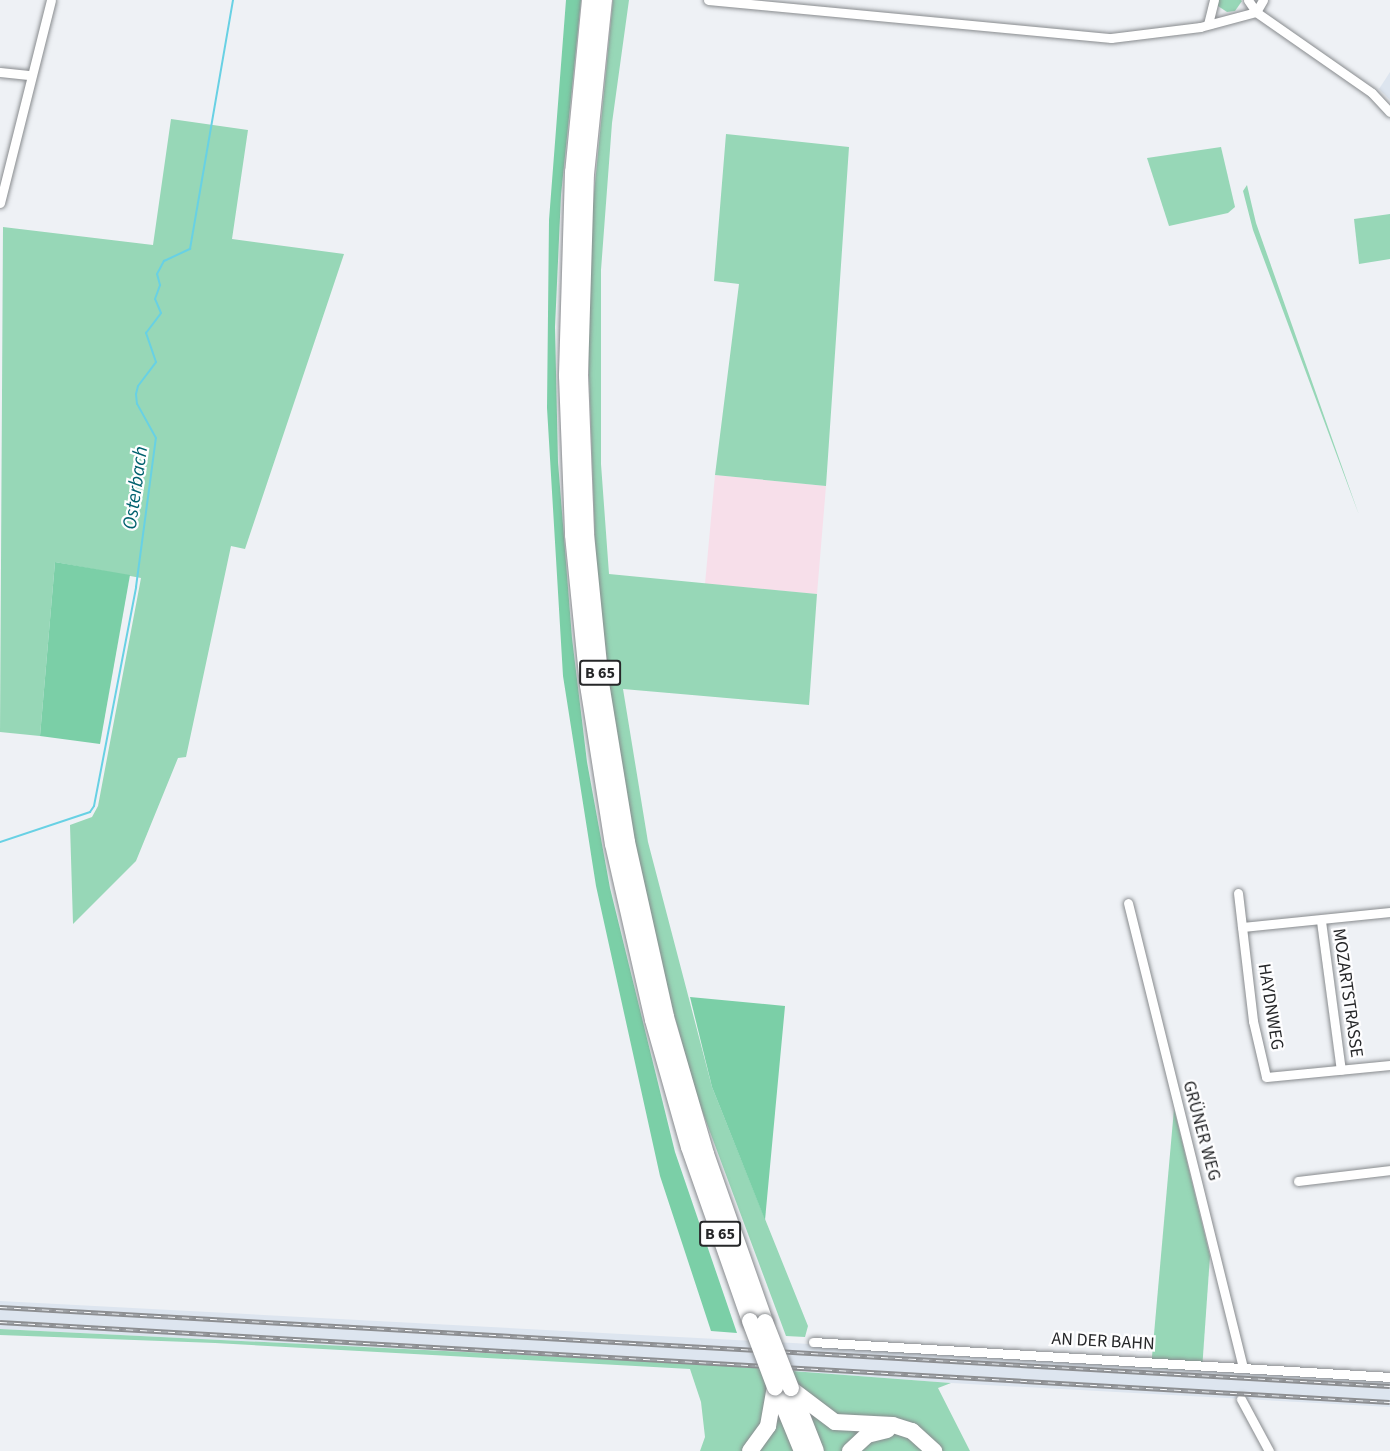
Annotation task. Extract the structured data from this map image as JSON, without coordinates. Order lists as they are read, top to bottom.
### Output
{
  "streets": {
    "highway": ["B 65"],
    "street": [
      "MOZARTSTRASSE",
      "HAYDNWEG",
      "GRÜNER WEG",
      "AN DER BAHN"
    ]
  },
  "crossings": [
    ["MOZARTSTRASSE", "HAYDNWEG"],
    ["GRÜNER WEG", "AN DER BAHN"]
  ],
  "water": ["Osterbach"]
}
